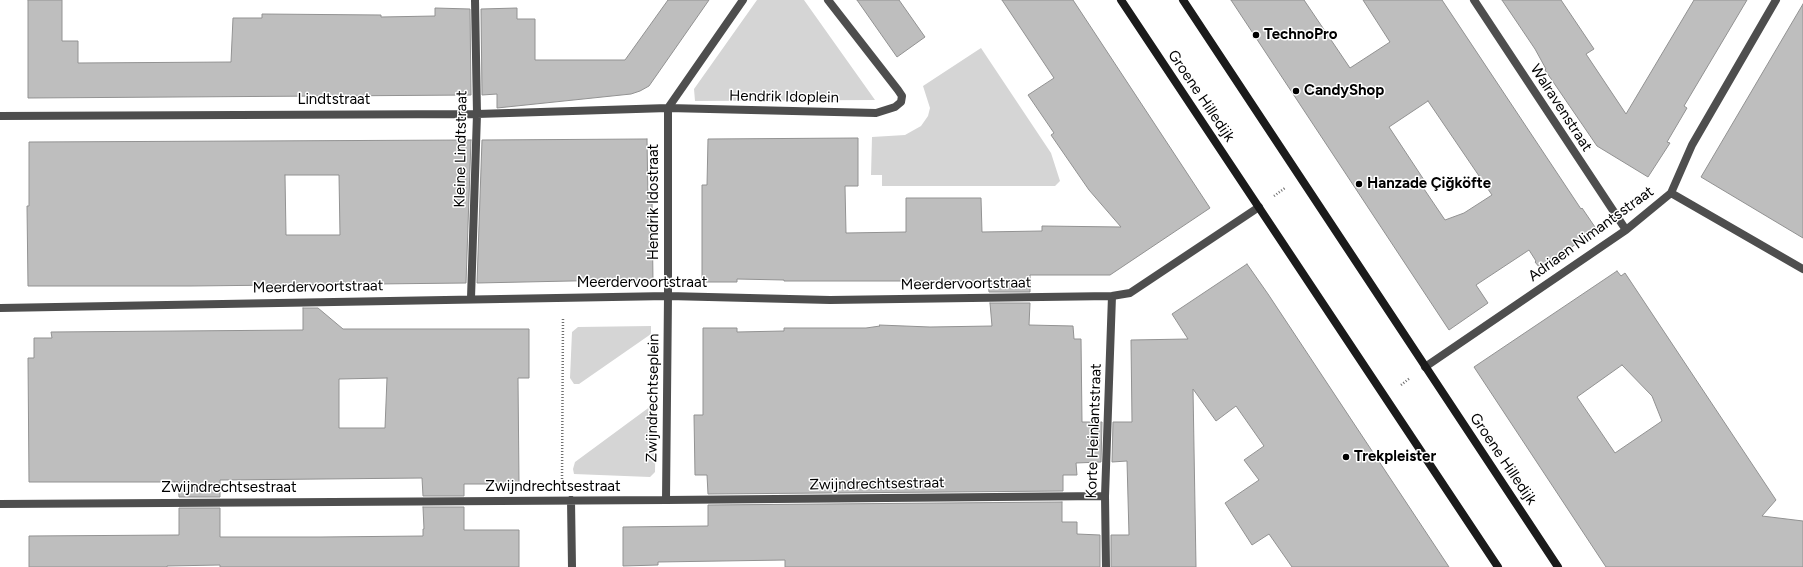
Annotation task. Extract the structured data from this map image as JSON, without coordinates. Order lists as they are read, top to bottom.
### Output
{
  "streets": {
    "street": [
      "Groene Hilledijk",
      "Hendrik Idoplein",
      "Lindtstraat",
      "Walravenstraat",
      "Kleine Lindtstraat",
      "Hendrik Idostraat",
      "Adriaen Nimantsstraat",
      "Meerdervoortstraat",
      "Zwijndrechtseplein",
      "Korte Heinlantstraat",
      "Zwijndrechtsestraat"
    ]
  },
  "crossings": [
    ["Groene Hilledijk", "Adriaen Nimantsstraat"],
    ["Groene Hilledijk", "Meerdervoortstraat"],
    ["Hendrik Idoplein", "Lindtstraat"],
    ["Hendrik Idoplein", "Hendrik Idostraat"],
    ["Lindtstraat", "Kleine Lindtstraat"],
    ["Lindtstraat", "Hendrik Idostraat"],
    ["Walravenstraat", "Adriaen Nimantsstraat"],
    ["Kleine Lindtstraat", "Meerdervoortstraat"],
    ["Hendrik Idostraat", "Meerdervoortstraat"],
    ["Hendrik Idostraat", "Zwijndrechtseplein"],
    ["Meerdervoortstraat", "Zwijndrechtseplein"],
    ["Meerdervoortstraat", "Korte Heinlantstraat"],
    ["Zwijndrechtseplein", "Zwijndrechtsestraat"],
    ["Korte Heinlantstraat", "Zwijndrechtsestraat"]
  ],
  "places": [
    "TechnoPro",
    "CandyShop",
    "Hanzade Çiğköfte",
    "Trekpleister"
  ]
}
